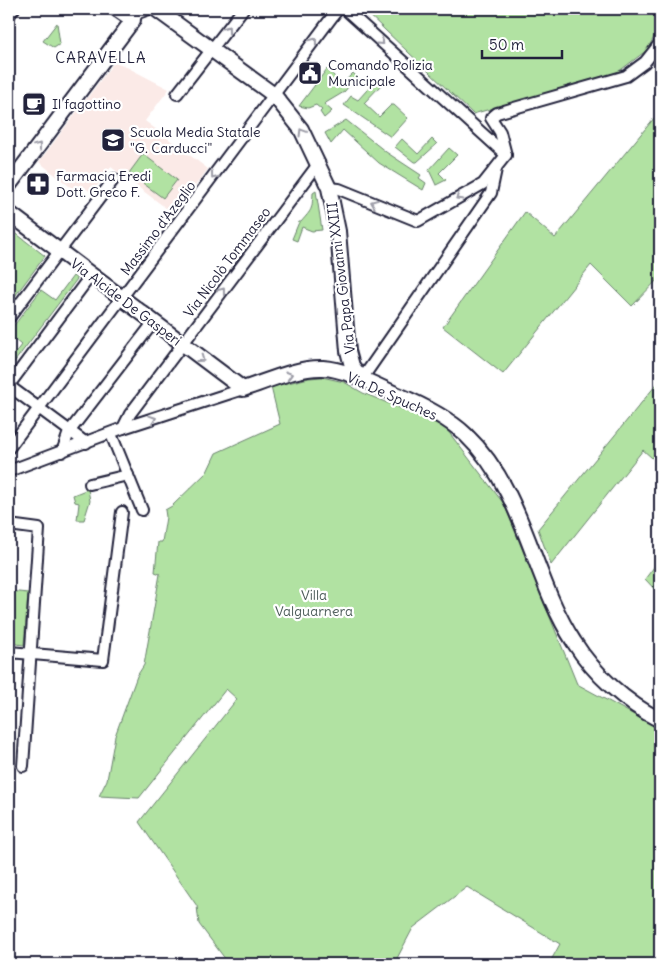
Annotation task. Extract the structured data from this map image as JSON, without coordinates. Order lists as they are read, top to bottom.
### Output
{
  "streets": {
    "street": [
      "Massimo d'Azeglio",
      "Via Nicolò Tommaseo",
      "Via Papa Giovanni XXIII",
      "Via Alcide De Gasperi",
      "Via De Spuches"
    ]
  },
  "crossings": [
    ["Massimo d'Azeglio", "Via Papa Giovanni XXIII"],
    ["Massimo d'Azeglio", "Via Alcide De Gasperi"],
    ["Via Nicolò Tommaseo", "Via Papa Giovanni XXIII"],
    ["Via Nicolò Tommaseo", "Via Alcide De Gasperi"],
    ["Via Nicolò Tommaseo", "Via De Spuches"],
    ["Via Papa Giovanni XXIII", "Via De Spuches"],
    ["Via Alcide De Gasperi", "Via De Spuches"]
  ],
  "one_way": ["Via Nicolò Tommaseo"],
  "districts": ["CARAVELLA"],
  "parks": ["Villa Valguarnera"],
  "places": {
    "public building": ["Comando Polizia Municipale"],
    "cafe": ["Il fagottino"],
    "school or university": ["Scuola Media Statale \"G. Carducci\""],
    "pharmacy": ["Farmacia Eredi Dott. Greco F."]
  },
  "scale_bar": "50 m"
}
